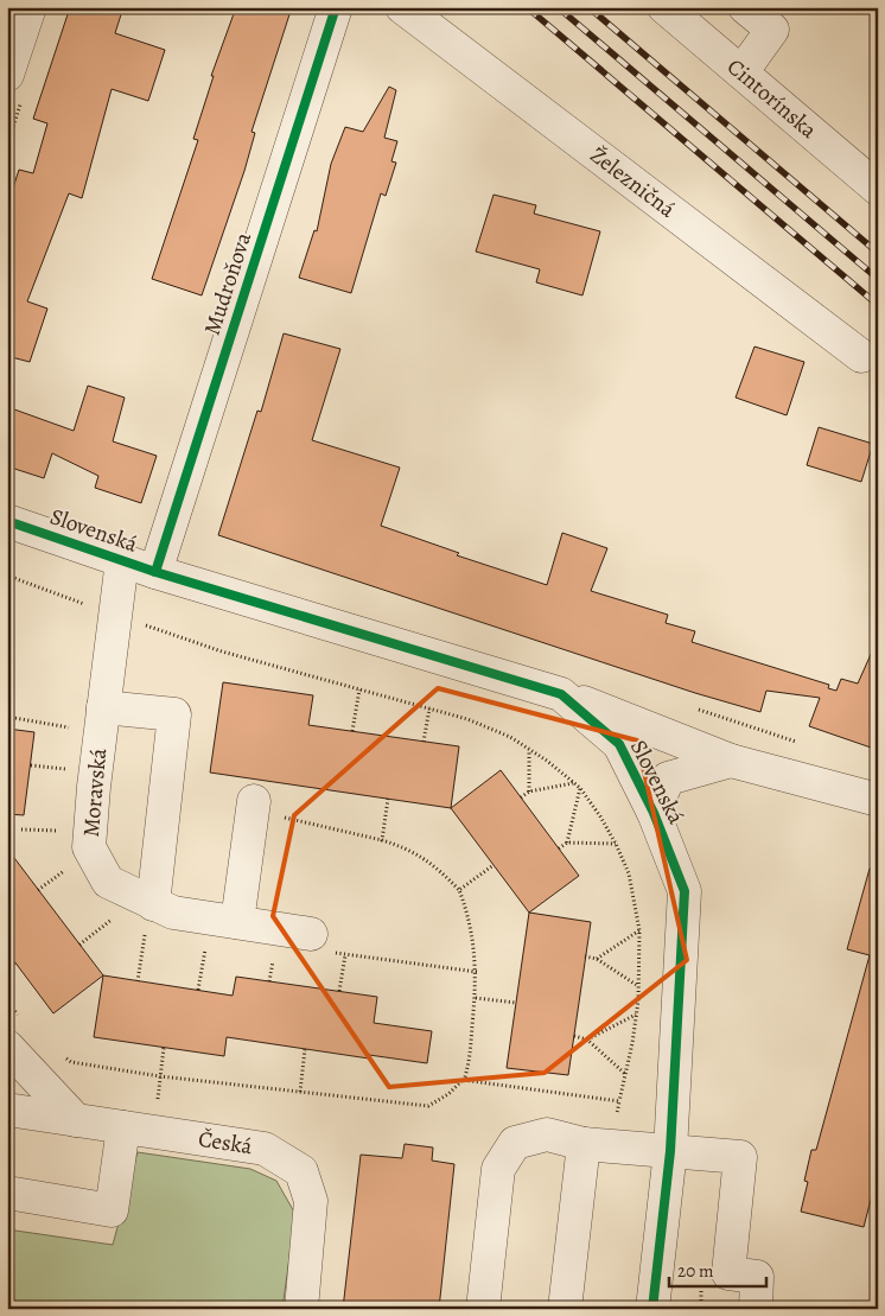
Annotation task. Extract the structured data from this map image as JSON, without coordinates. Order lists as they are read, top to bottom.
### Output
{
  "streets": {
    "street": [
      "Cintorínska",
      "Železničná",
      "Mudroňova",
      "Slovenská",
      "Moravská",
      "Česká"
    ]
  },
  "crossings": [
    ["Mudroňova", "Slovenská"],
    ["Slovenská", "Moravská"]
  ],
  "scale_bar": "20 m"
}
